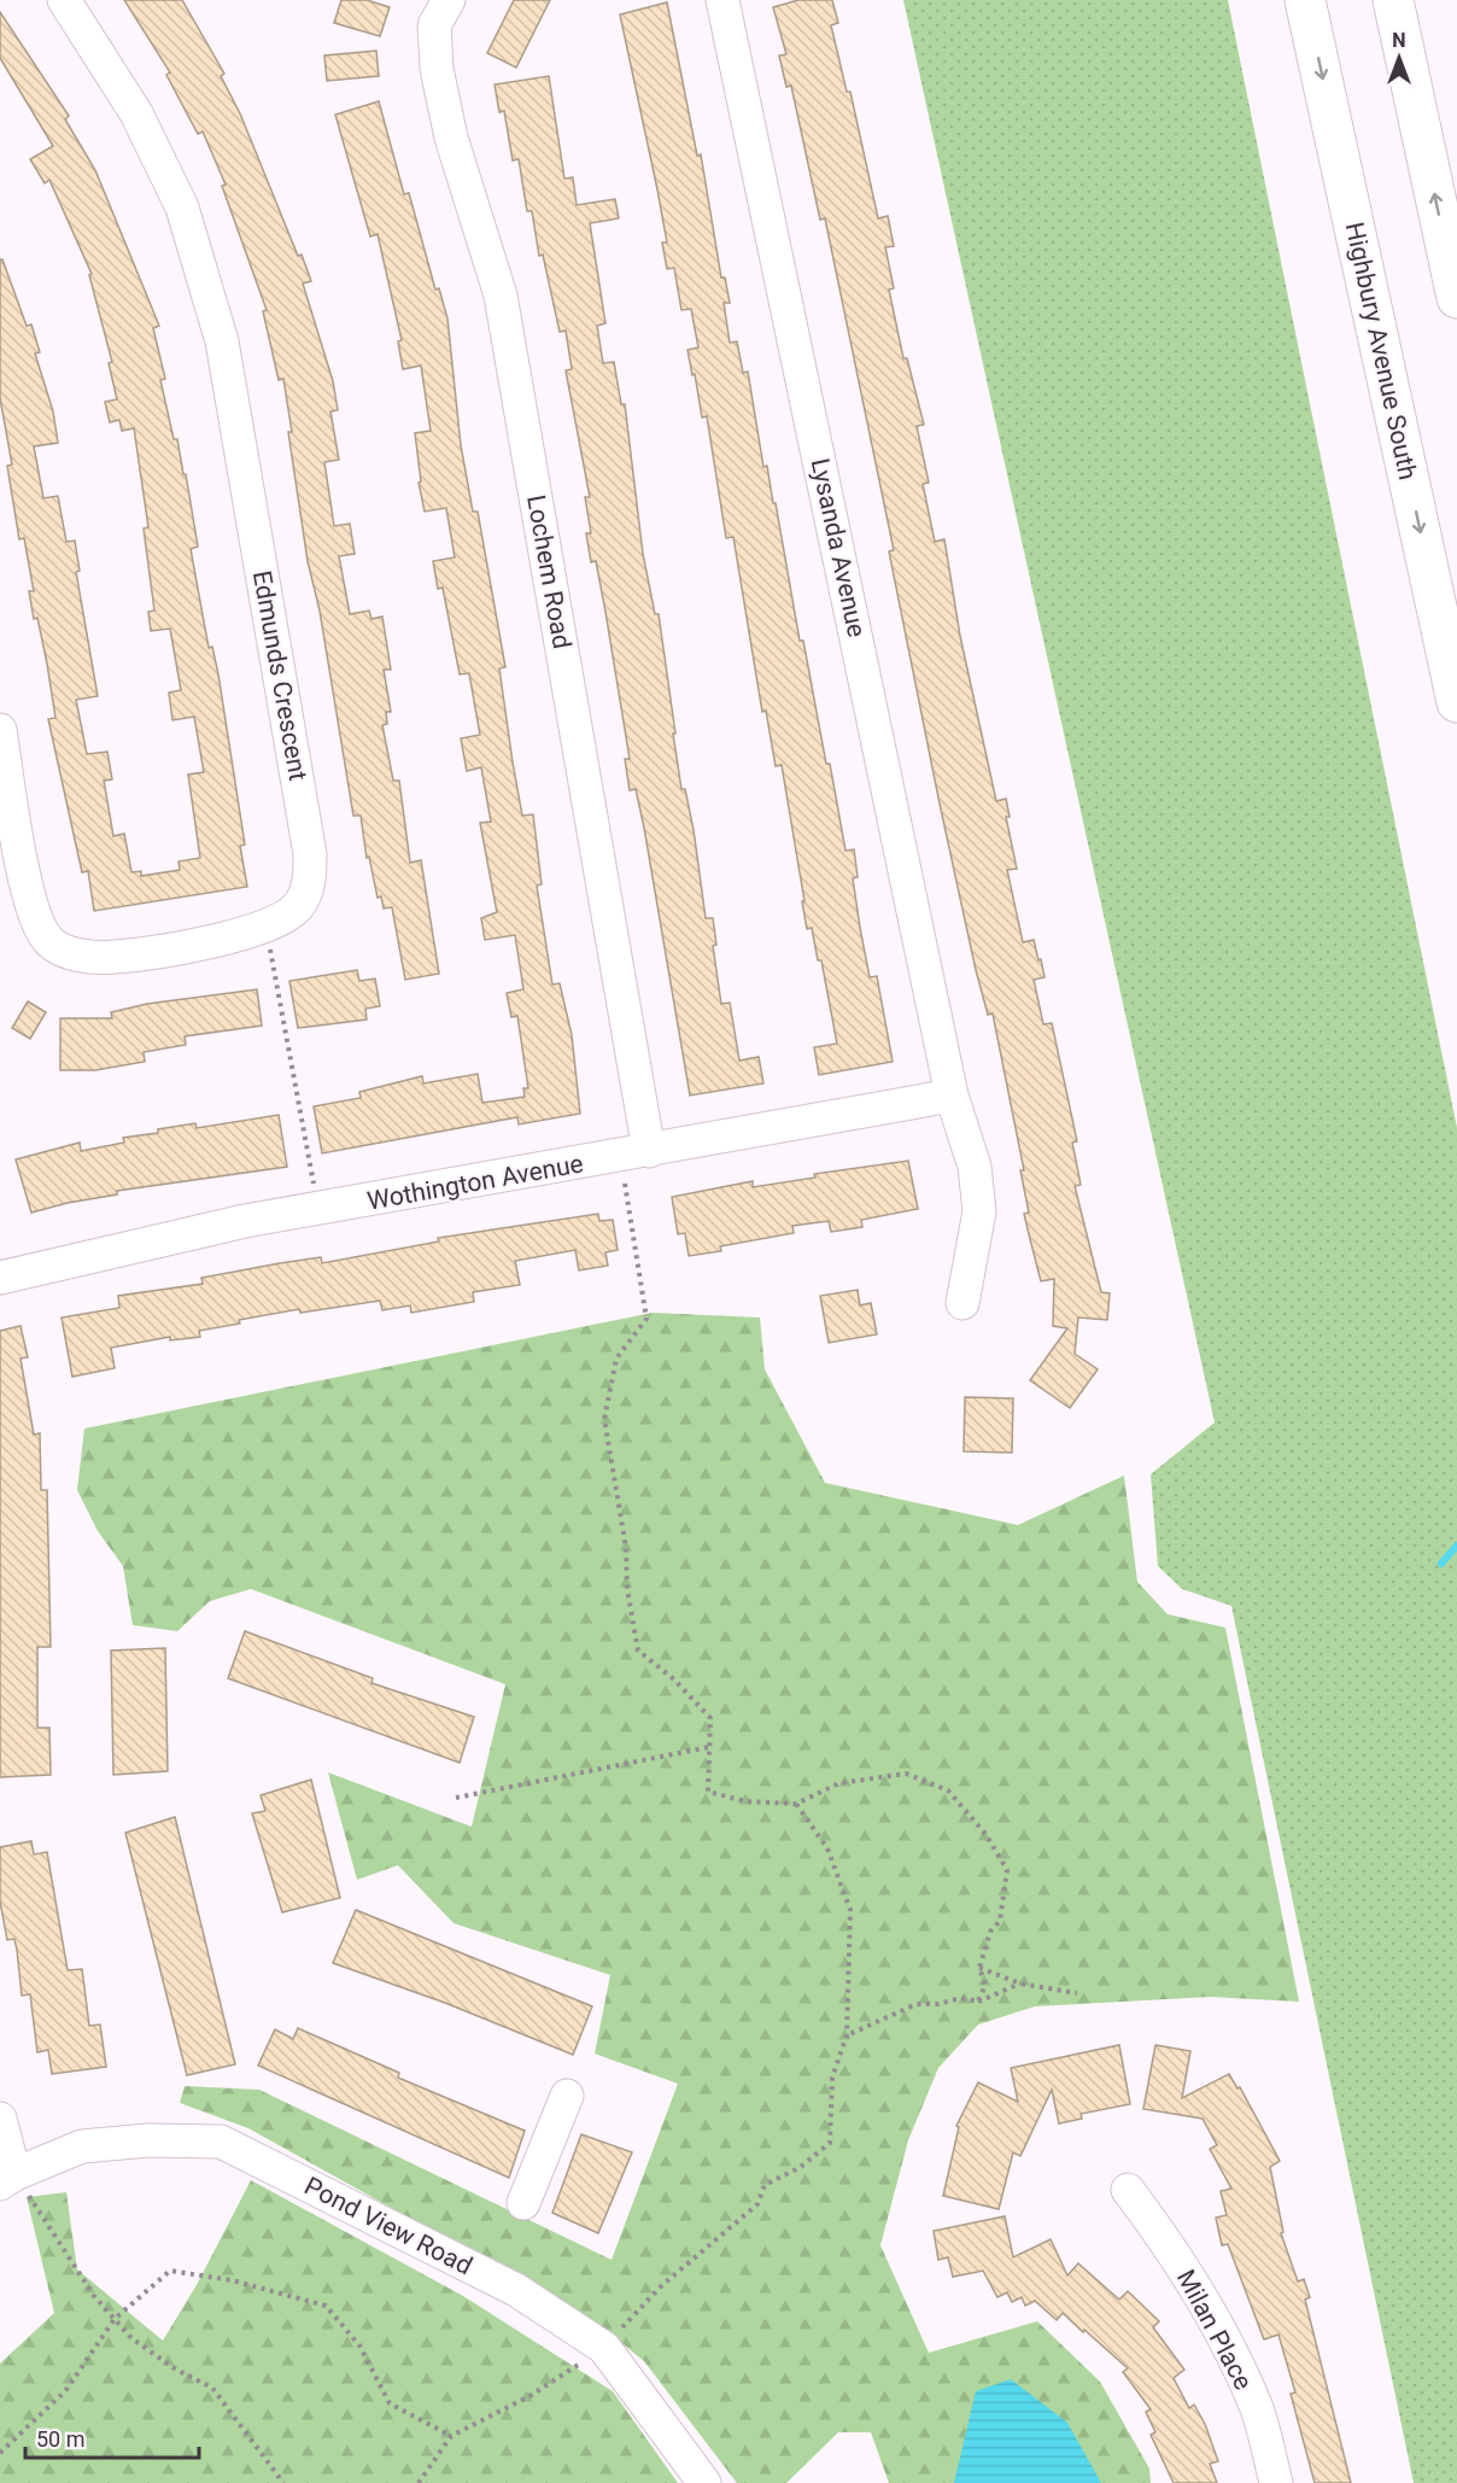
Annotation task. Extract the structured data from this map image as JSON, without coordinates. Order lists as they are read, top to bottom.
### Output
{
  "streets": {
    "highway": ["Highbury Avenue South"],
    "street": [
      "Lysanda Avenue",
      "Lochem Road",
      "Edmunds Crescent",
      "Wothington Avenue",
      "Pond View Road",
      "Milan Place"
    ]
  },
  "crossings": [
    ["Lysanda Avenue", "Wothington Avenue"],
    ["Lochem Road", "Wothington Avenue"]
  ],
  "scale_bar": "50 m",
  "north": "top"
}
